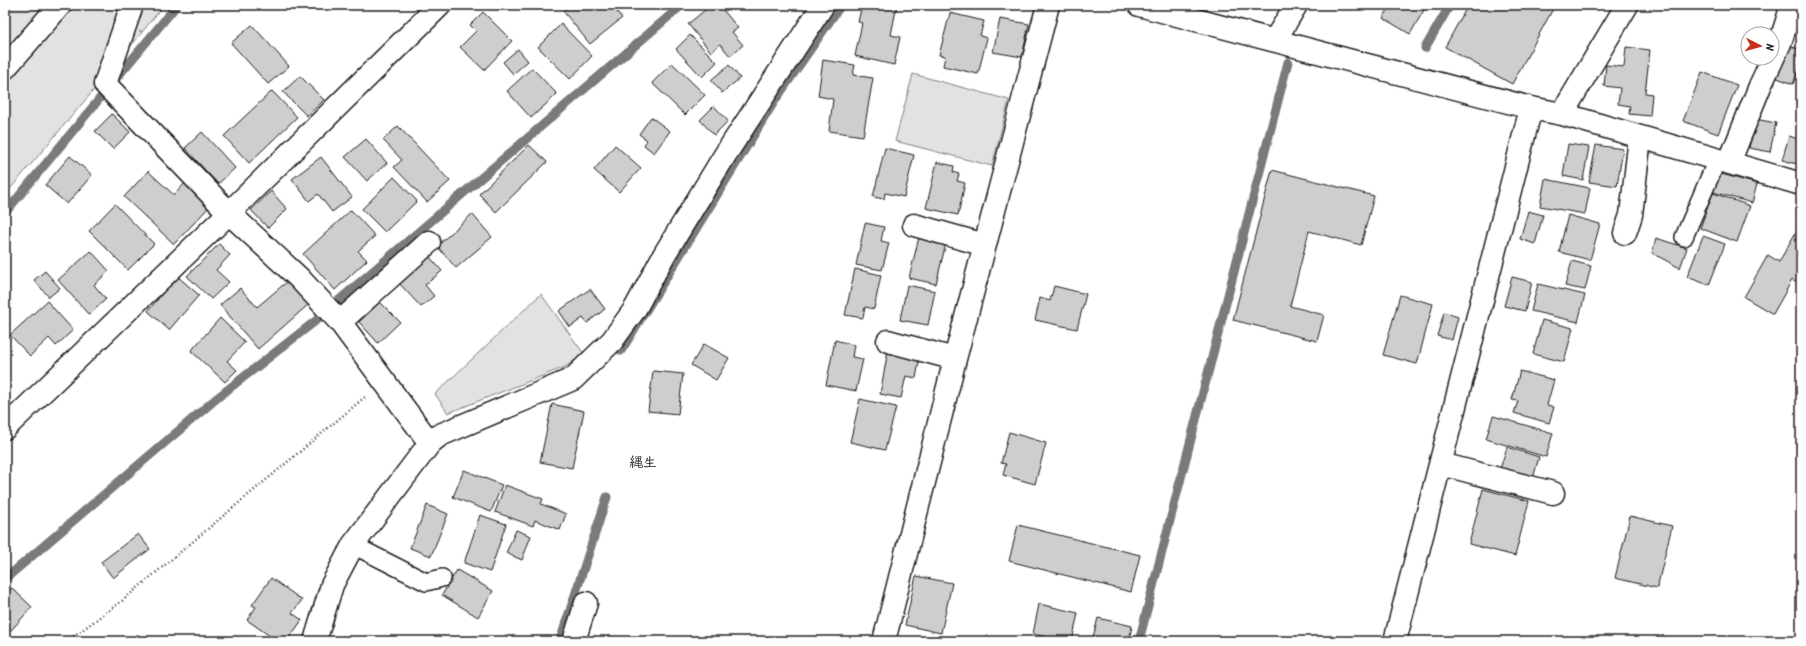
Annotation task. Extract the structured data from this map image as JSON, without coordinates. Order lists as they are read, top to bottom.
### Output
{
  "districts": ["縄生"],
  "north": "right"
}
